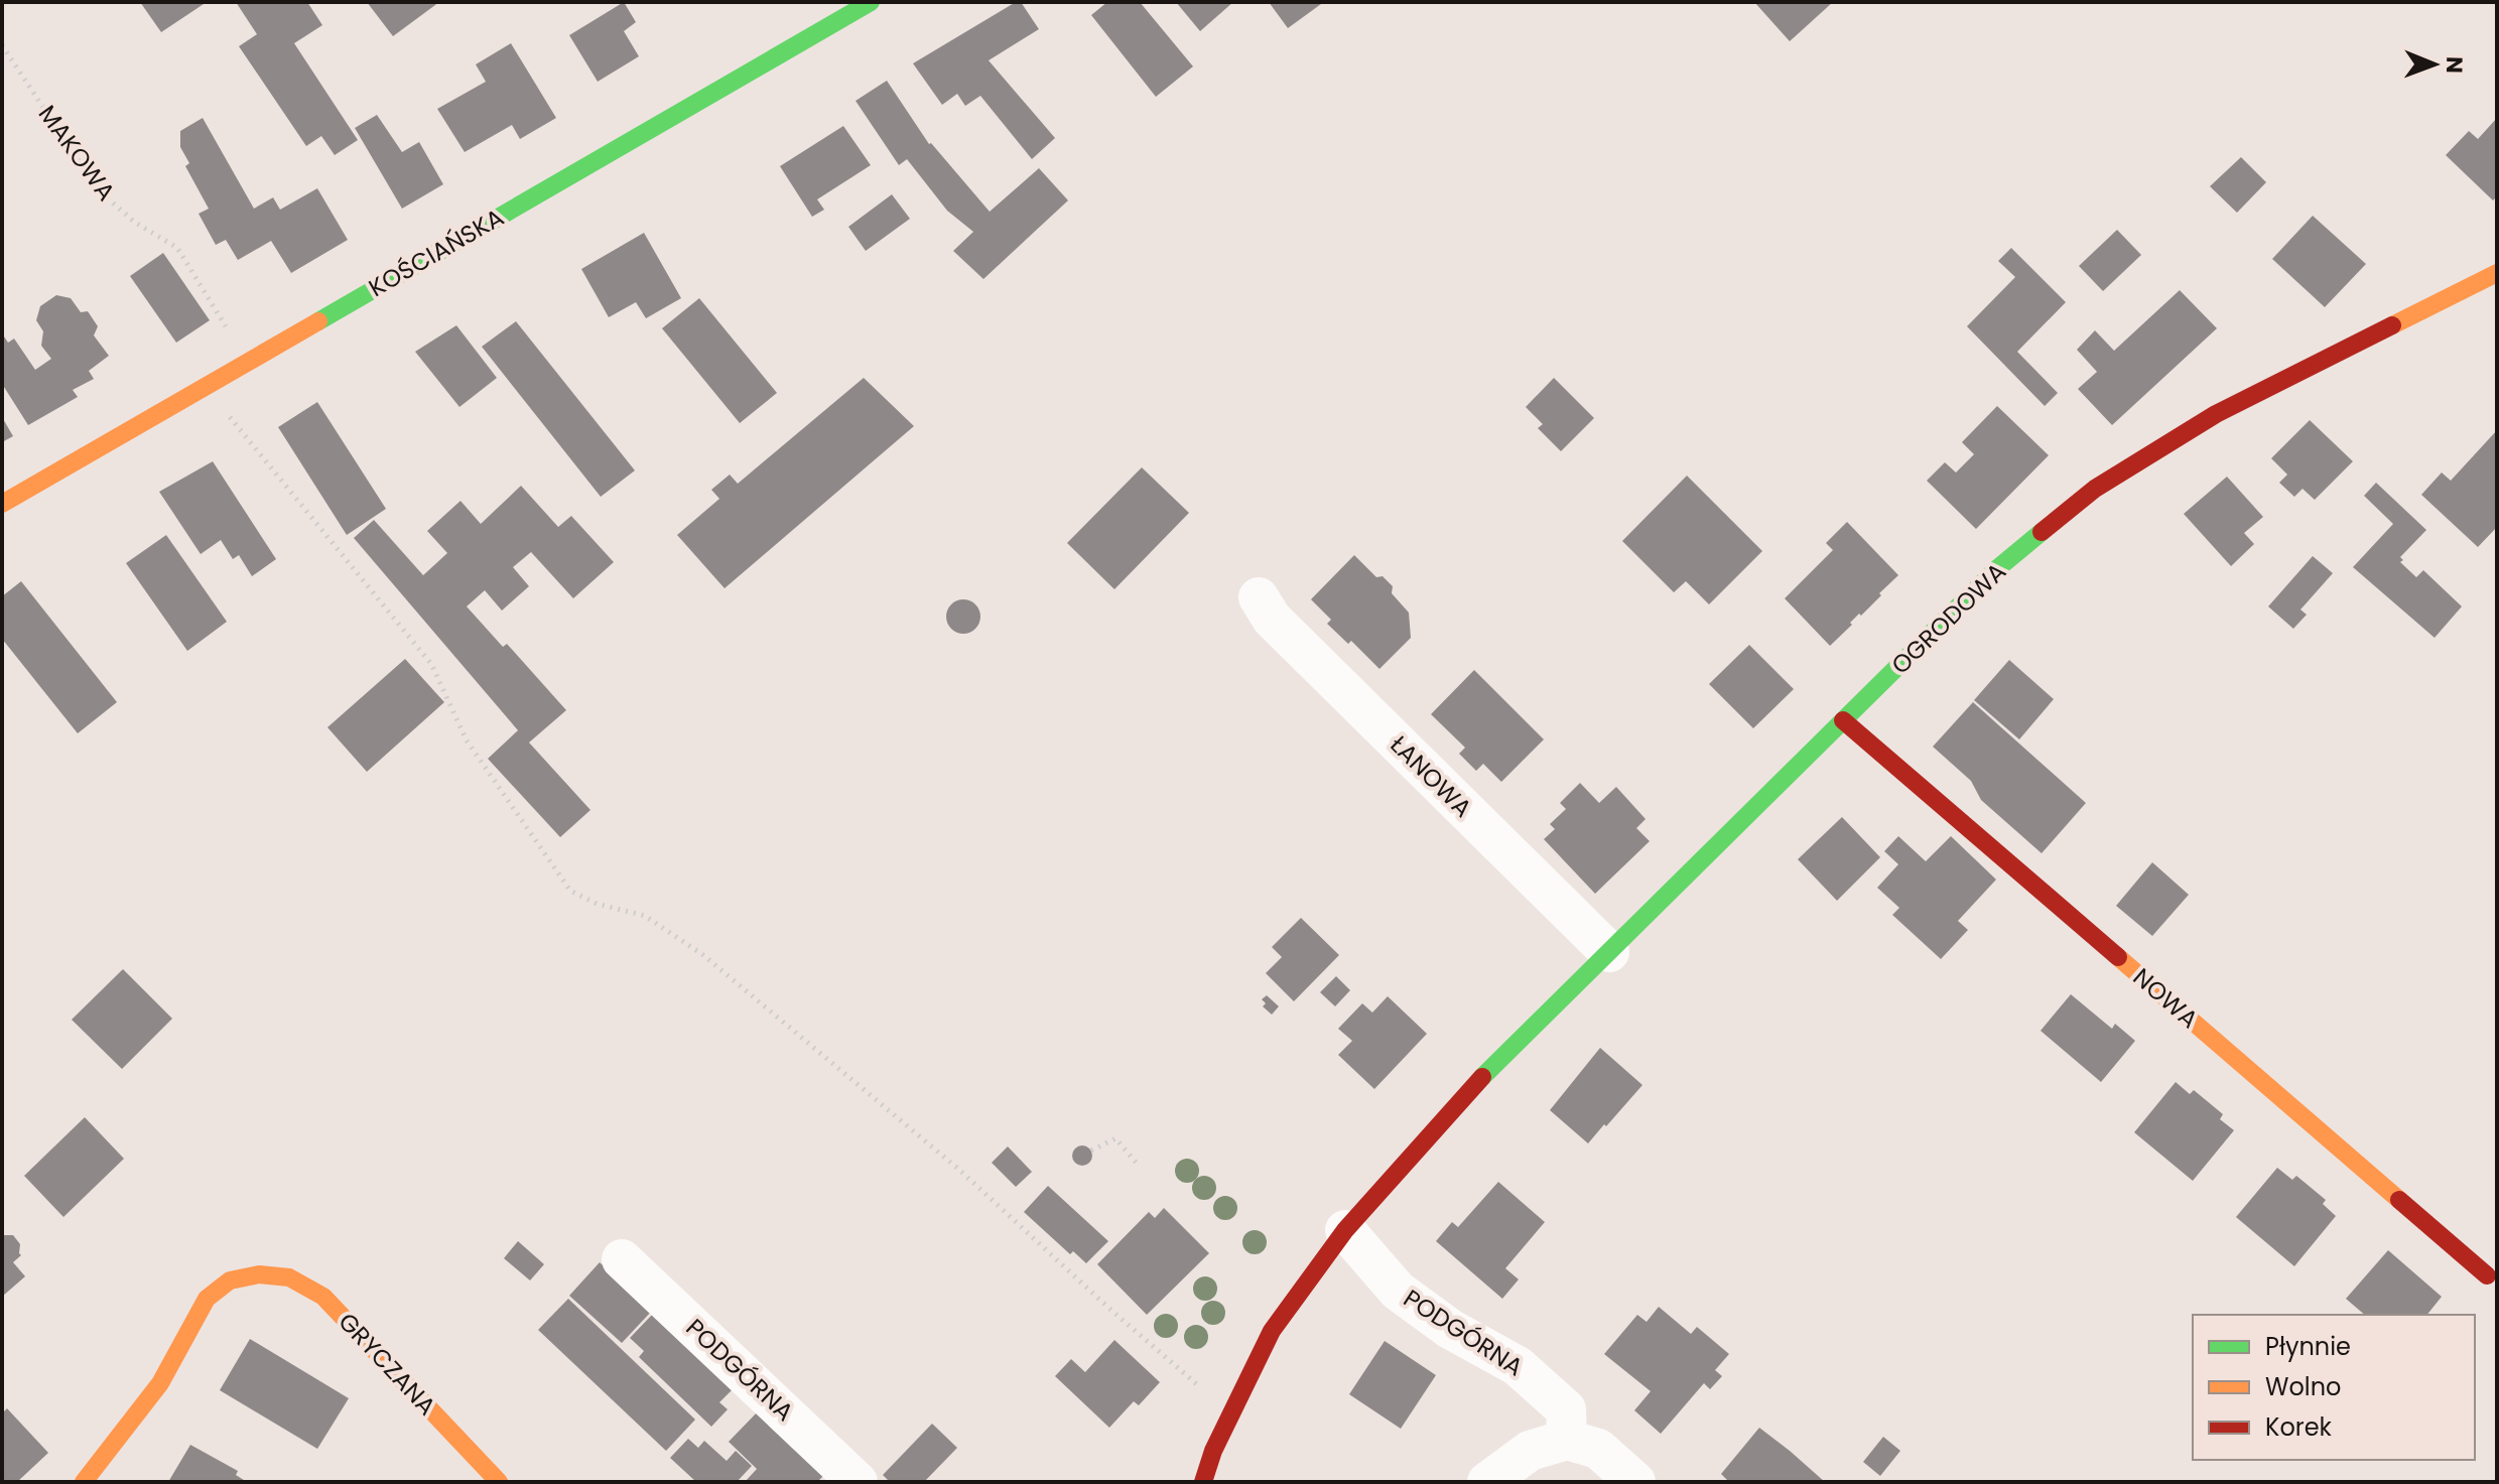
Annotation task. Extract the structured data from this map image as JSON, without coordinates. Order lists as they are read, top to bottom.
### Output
{
  "streets": {
    "street": [
      "KOŚCIAŃSKA",
      "OGRODOWA",
      "ŁANOWA",
      "NOWA",
      "PODGÓRNA",
      "GRYCZANA"
    ],
    "path": ["MAKOWA"]
  },
  "crossings": [
    ["MAKOWA", "KOŚCIAŃSKA"],
    ["OGRODOWA", "ŁANOWA"],
    ["OGRODOWA", "NOWA"],
    ["OGRODOWA", "PODGÓRNA"]
  ],
  "legend": ["Płynnie", "Wolno", "Korek"],
  "north": "right"
}
